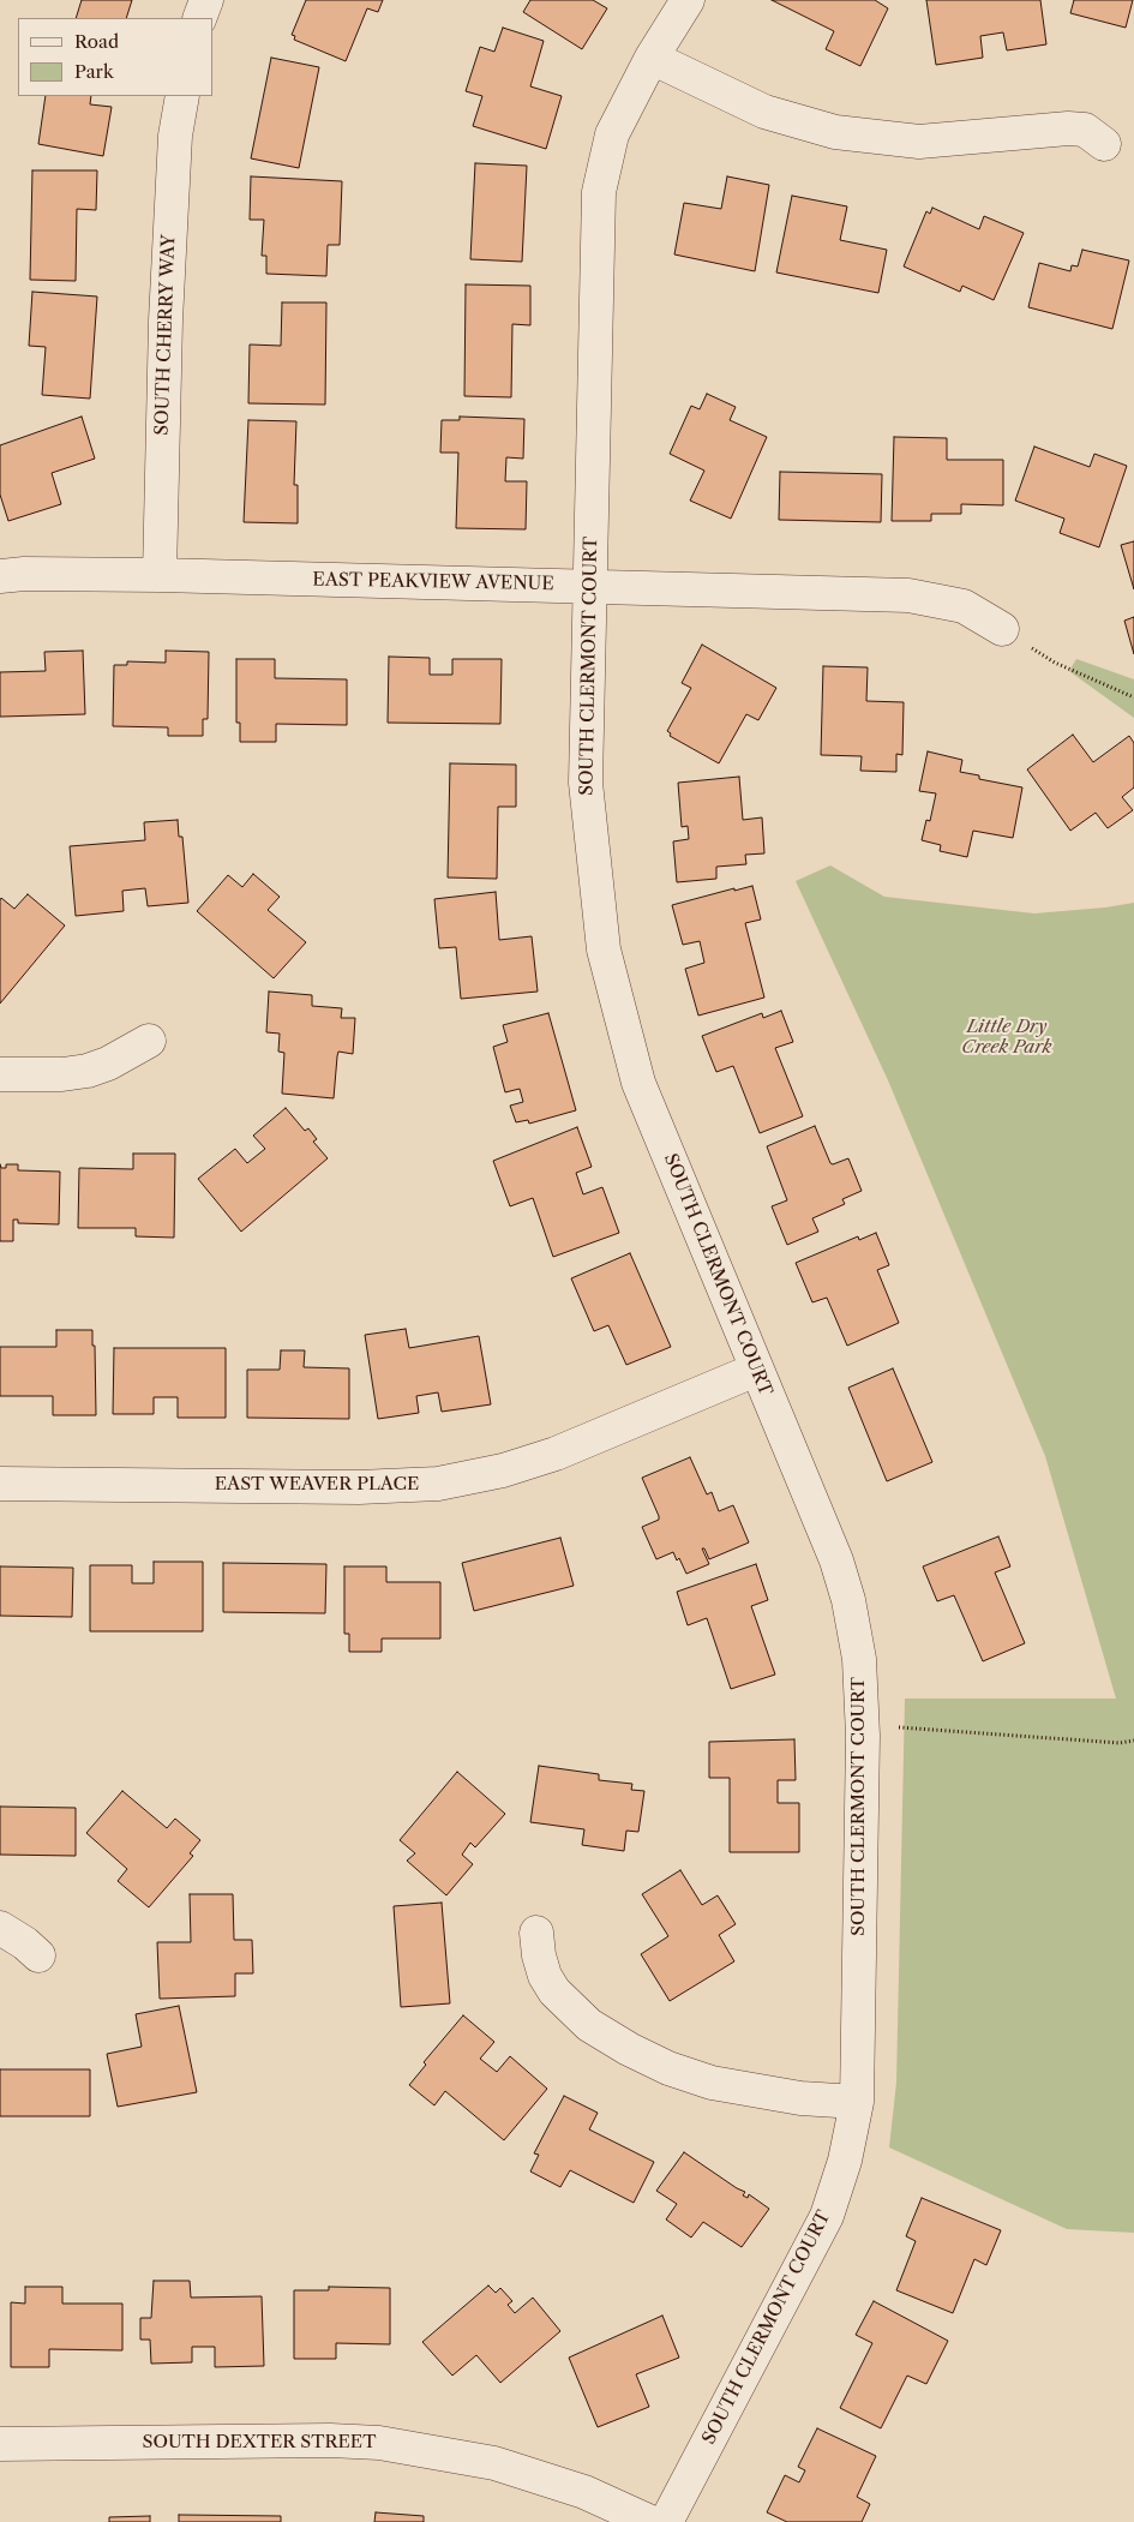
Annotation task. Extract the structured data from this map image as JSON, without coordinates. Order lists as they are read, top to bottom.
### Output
{
  "streets": {
    "street": [
      "SOUTH CHERRY WAY",
      "EAST PEAKVIEW AVENUE",
      "SOUTH CLERMONT COURT",
      "EAST WEAVER PLACE",
      "SOUTH DEXTER STREET"
    ]
  },
  "crossings": [
    ["SOUTH CHERRY WAY", "EAST PEAKVIEW AVENUE"],
    ["EAST PEAKVIEW AVENUE", "SOUTH CLERMONT COURT"],
    ["SOUTH CLERMONT COURT", "EAST WEAVER PLACE"]
  ],
  "parks": ["Little Dry Creek Park"],
  "legend": ["Road", "Park"]
}
